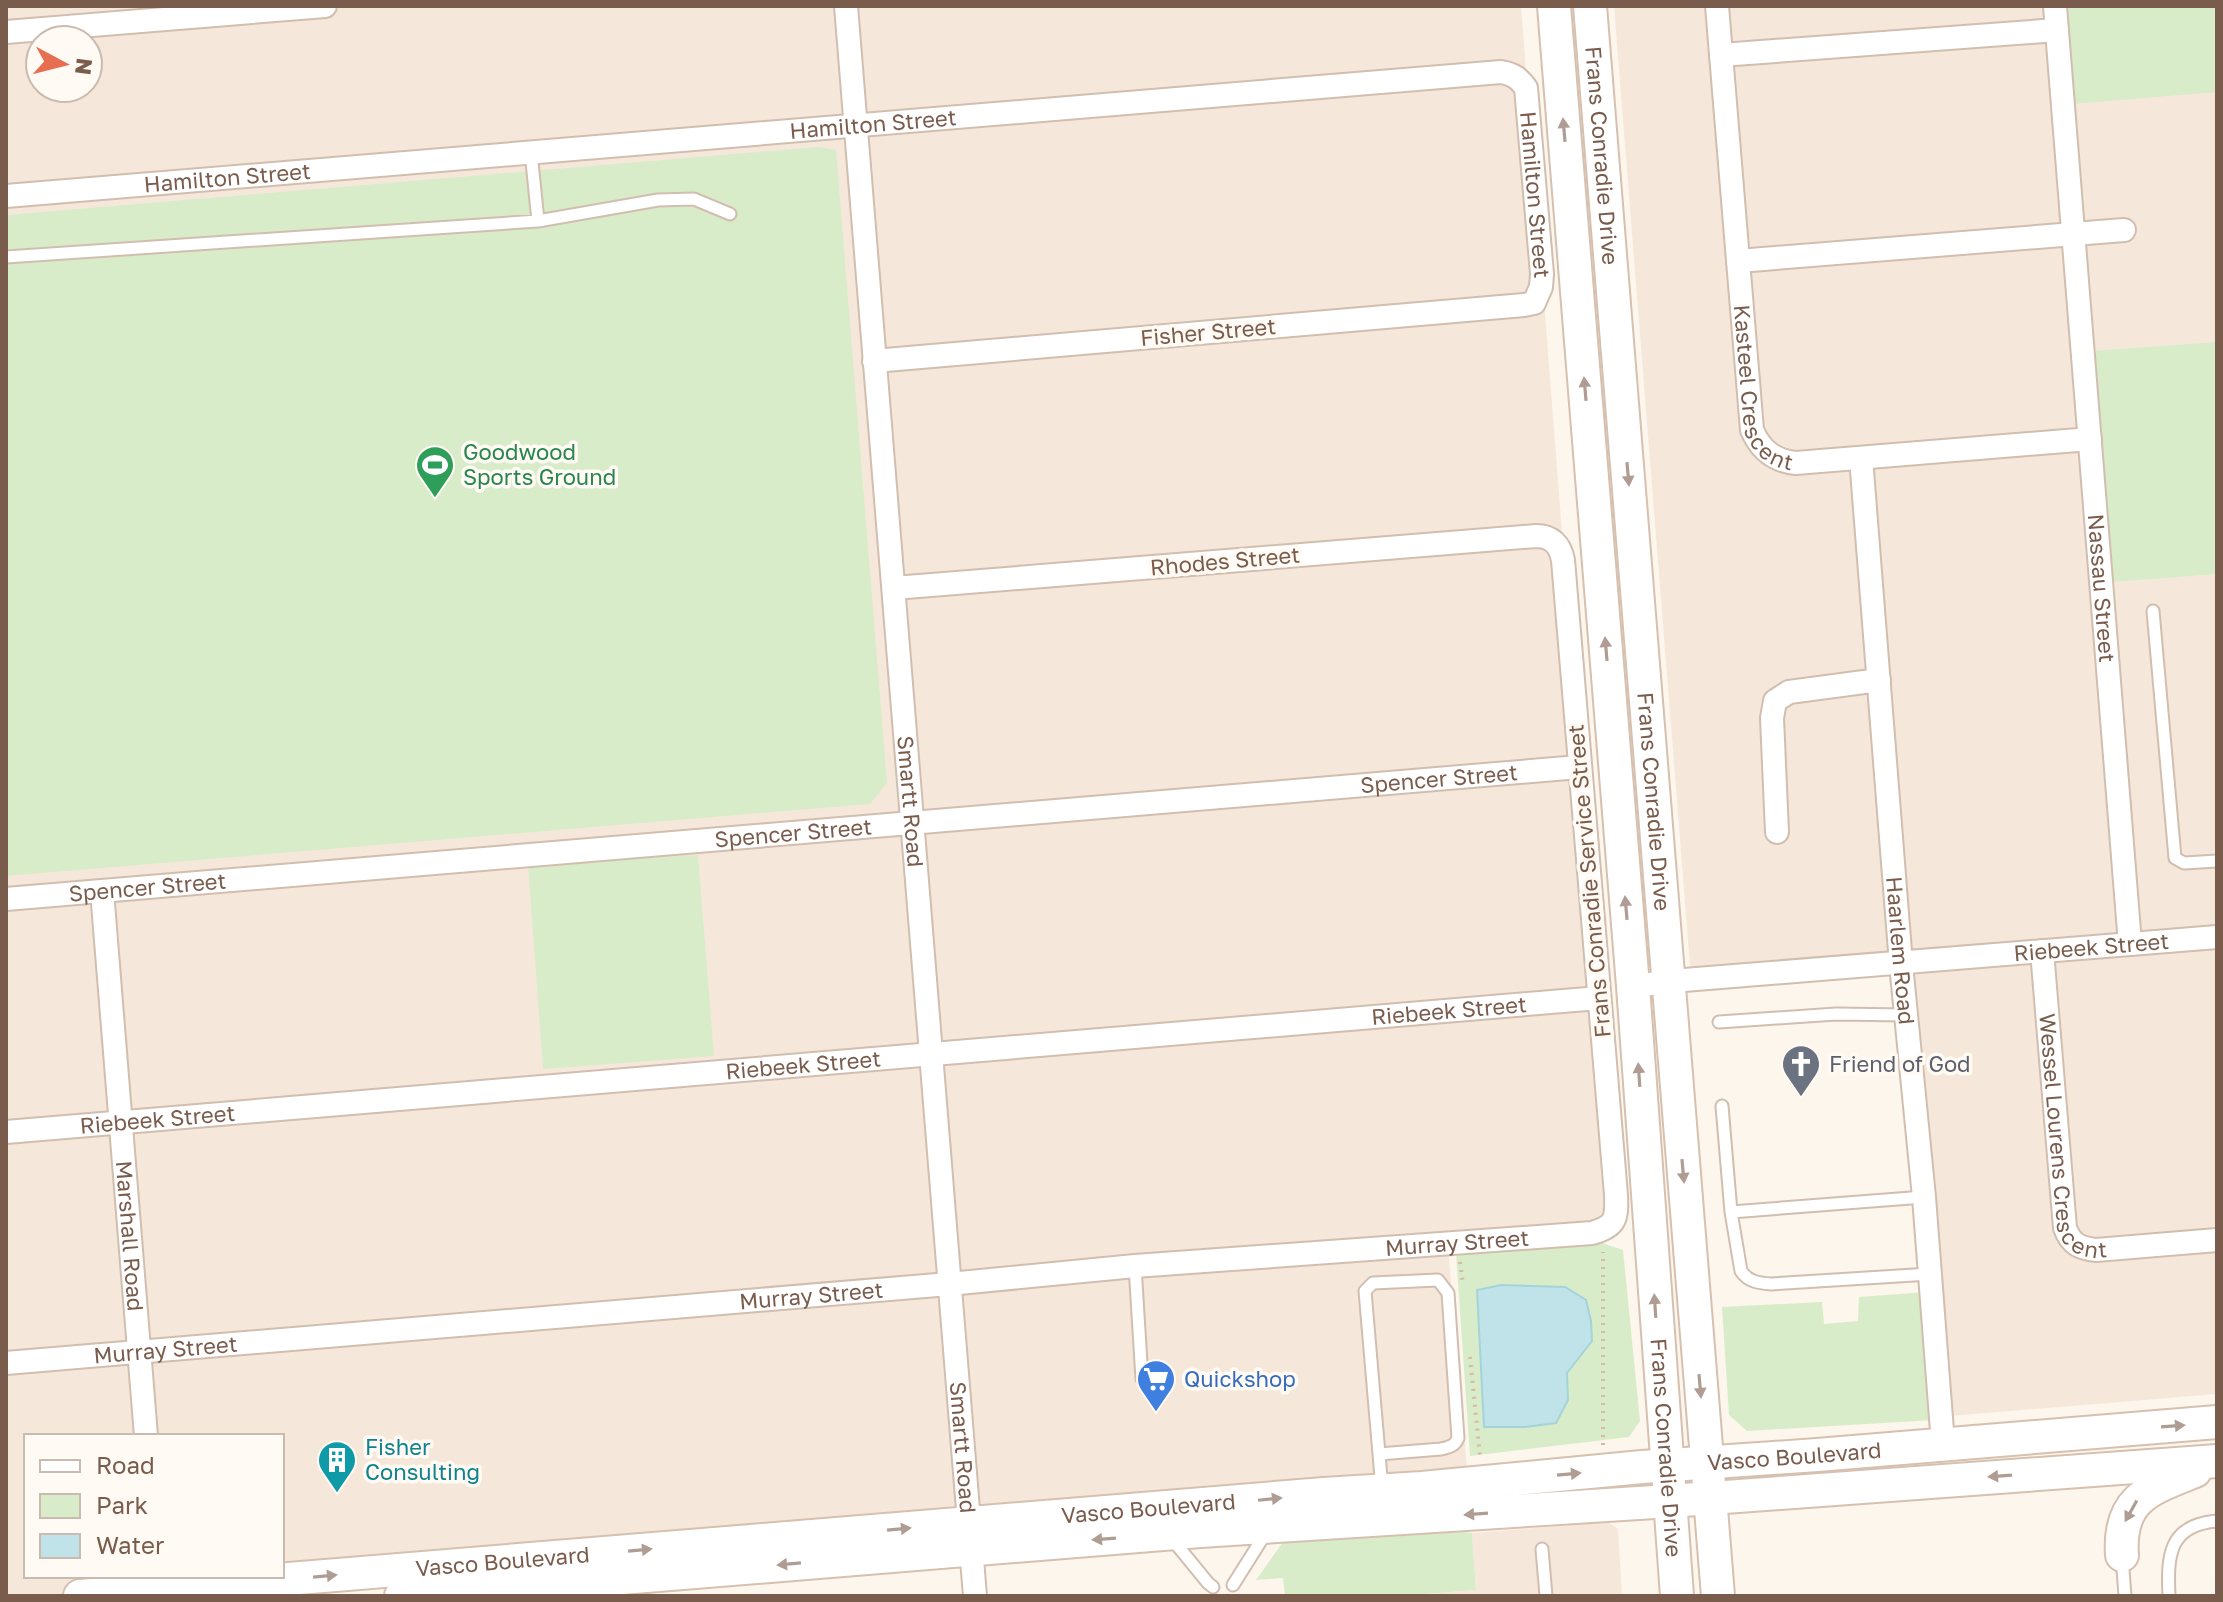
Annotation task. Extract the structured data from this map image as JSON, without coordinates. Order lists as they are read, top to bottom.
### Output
{
  "streets": {
    "main road": ["Frans Conradie Drive", "Vasco Boulevard"],
    "street": [
      "Hamilton Street",
      "Fisher Street",
      "Kasteel Crescent",
      "Rhodes Street",
      "Nassau Street",
      "Spencer Street",
      "Smartt Road",
      "Frans Conradie Service Street",
      "Riebeek Street",
      "Haarlem Road",
      "Wessel Lourens Crescent",
      "Marshall Road",
      "Murray Street"
    ]
  },
  "crossings": [
    ["Hamilton Street", "Fisher Street"],
    ["Hamilton Street", "Smartt Road"],
    ["Frans Conradie Drive", "Riebeek Street"],
    ["Frans Conradie Drive", "Vasco Boulevard"],
    ["Fisher Street", "Smartt Road"],
    ["Kasteel Crescent", "Nassau Street"],
    ["Kasteel Crescent", "Haarlem Road"],
    ["Rhodes Street", "Smartt Road"],
    ["Rhodes Street", "Frans Conradie Service Street"],
    ["Nassau Street", "Riebeek Street"],
    ["Spencer Street", "Smartt Road"],
    ["Spencer Street", "Frans Conradie Service Street"],
    ["Spencer Street", "Marshall Road"],
    ["Smartt Road", "Riebeek Street"],
    ["Smartt Road", "Murray Street"],
    ["Smartt Road", "Vasco Boulevard"],
    ["Frans Conradie Service Street", "Riebeek Street"],
    ["Frans Conradie Service Street", "Murray Street"],
    ["Riebeek Street", "Haarlem Road"],
    ["Riebeek Street", "Wessel Lourens Crescent"],
    ["Riebeek Street", "Marshall Road"],
    ["Haarlem Road", "Vasco Boulevard"],
    ["Marshall Road", "Murray Street"]
  ],
  "places": {
    "sports": ["Goodwood Sports Ground"],
    "church": ["Friend of God"],
    "supermarket": ["Quickshop"],
    "building": ["Fisher Consulting"]
  },
  "legend": ["Road", "Park", "Water"],
  "north": "right"
}
